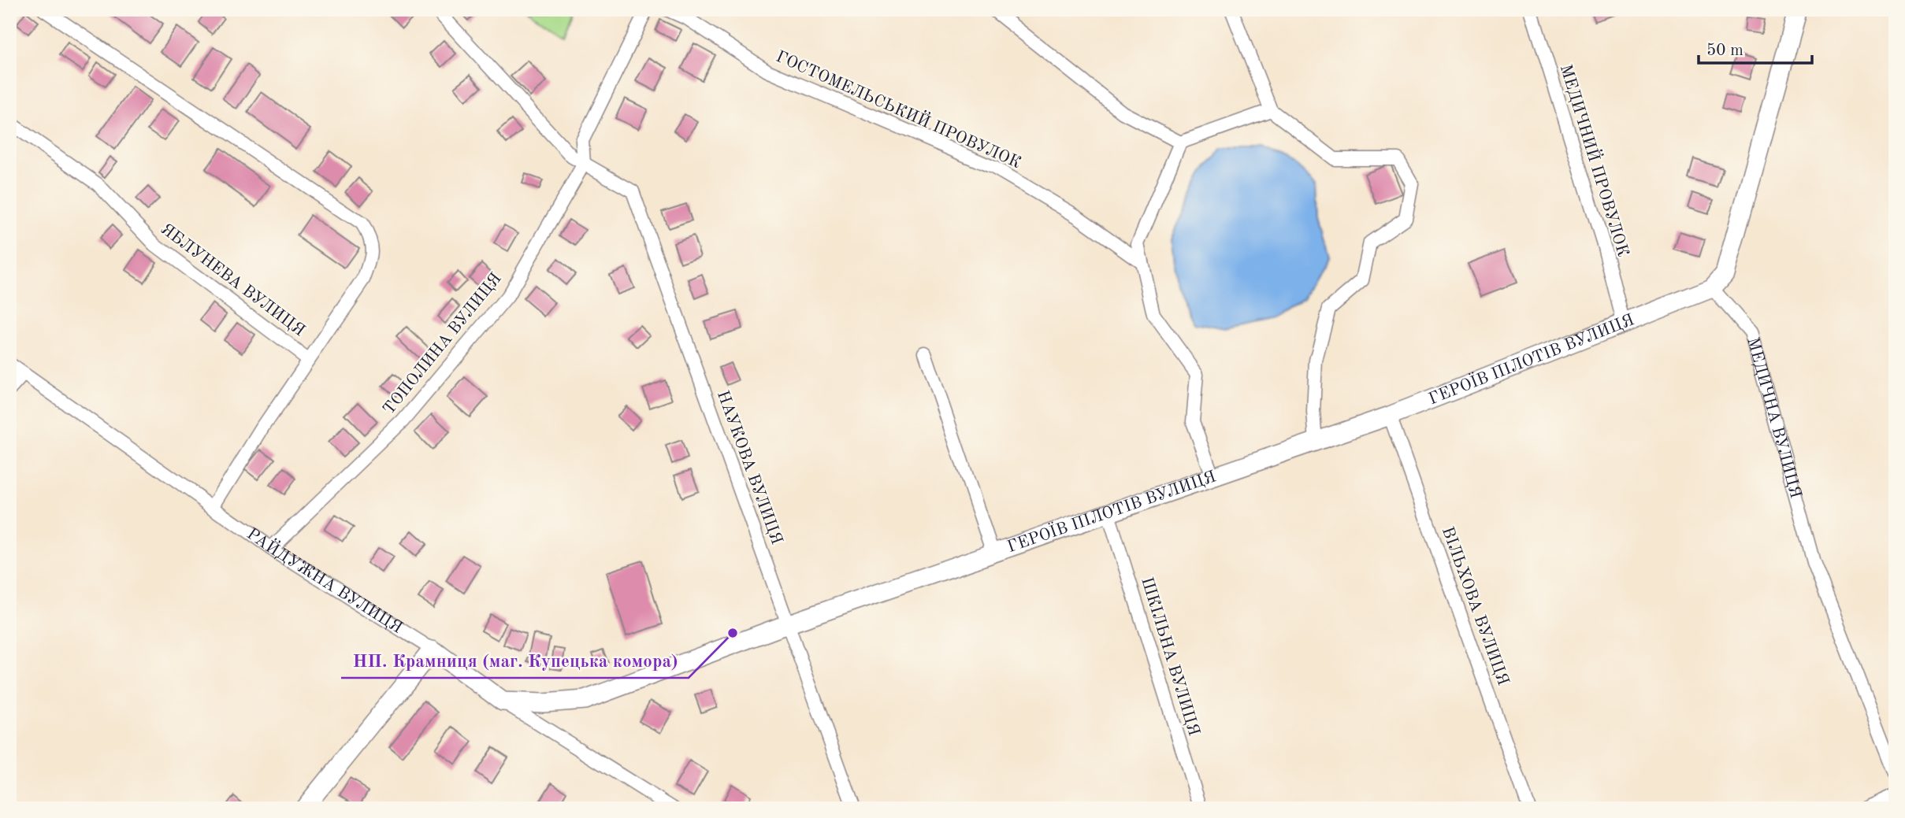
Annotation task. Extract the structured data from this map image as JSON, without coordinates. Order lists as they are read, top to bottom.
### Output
{
  "streets": {
    "street": [
      "ГОСТОМЕЛЬСЬКИЙ ПРОВУЛОК",
      "МЕДИЧНИЙ ПРОВУЛОК",
      "ЯБЛУНЕВА ВУЛИЦЯ",
      "ТОПОЛИНА ВУЛИЦЯ",
      "ГЕРОЇВ ПІЛОТІВ ВУЛИЦЯ",
      "МЕДИЧНА ВУЛИЦЯ",
      "НАУКОВА ВУЛИЦЯ",
      "РАЙДУЖНА ВУЛИЦЯ",
      "ВІЛЬХОВА ВУЛИЦЯ",
      "ШКІЛЬНА ВУЛИЦЯ"
    ]
  },
  "crossings": [
    ["МЕДИЧНИЙ ПРОВУЛОК", "ГЕРОЇВ ПІЛОТІВ ВУЛИЦЯ"],
    ["ТОПОЛИНА ВУЛИЦЯ", "НАУКОВА ВУЛИЦЯ"],
    ["ТОПОЛИНА ВУЛИЦЯ", "РАЙДУЖНА ВУЛИЦЯ"],
    ["ГЕРОЇВ ПІЛОТІВ ВУЛИЦЯ", "МЕДИЧНА ВУЛИЦЯ"],
    ["ГЕРОЇВ ПІЛОТІВ ВУЛИЦЯ", "НАУКОВА ВУЛИЦЯ"],
    ["ГЕРОЇВ ПІЛОТІВ ВУЛИЦЯ", "РАЙДУЖНА ВУЛИЦЯ"],
    ["ГЕРОЇВ ПІЛОТІВ ВУЛИЦЯ", "ВІЛЬХОВА ВУЛИЦЯ"],
    ["ГЕРОЇВ ПІЛОТІВ ВУЛИЦЯ", "ШКІЛЬНА ВУЛИЦЯ"]
  ],
  "places": ["НП. Крамниця (маг. Купецька комора)"],
  "scale_bar": "50 m"
}
